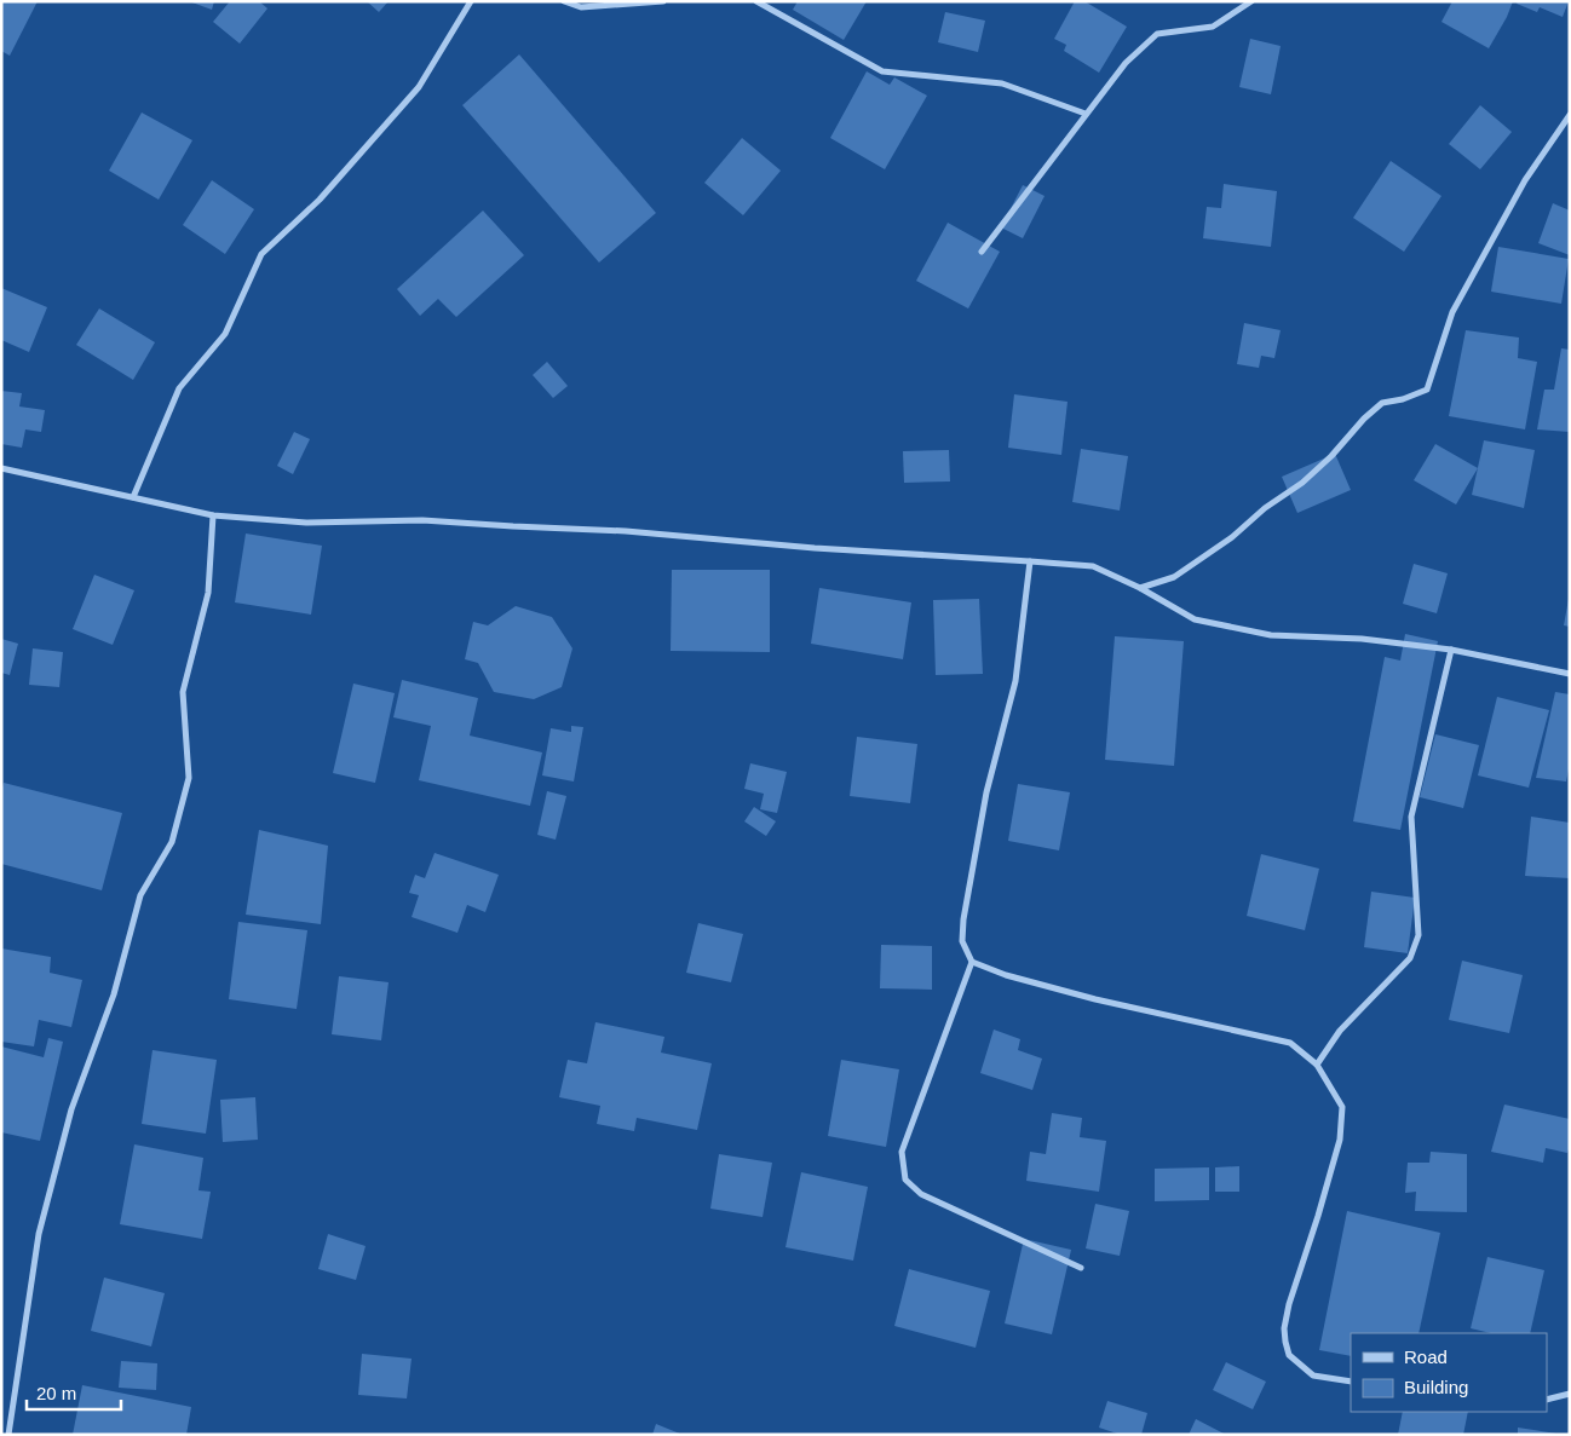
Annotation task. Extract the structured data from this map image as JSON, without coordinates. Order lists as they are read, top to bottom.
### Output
{
  "legend": ["Road", "Building"],
  "scale_bar": "20 m"
}
